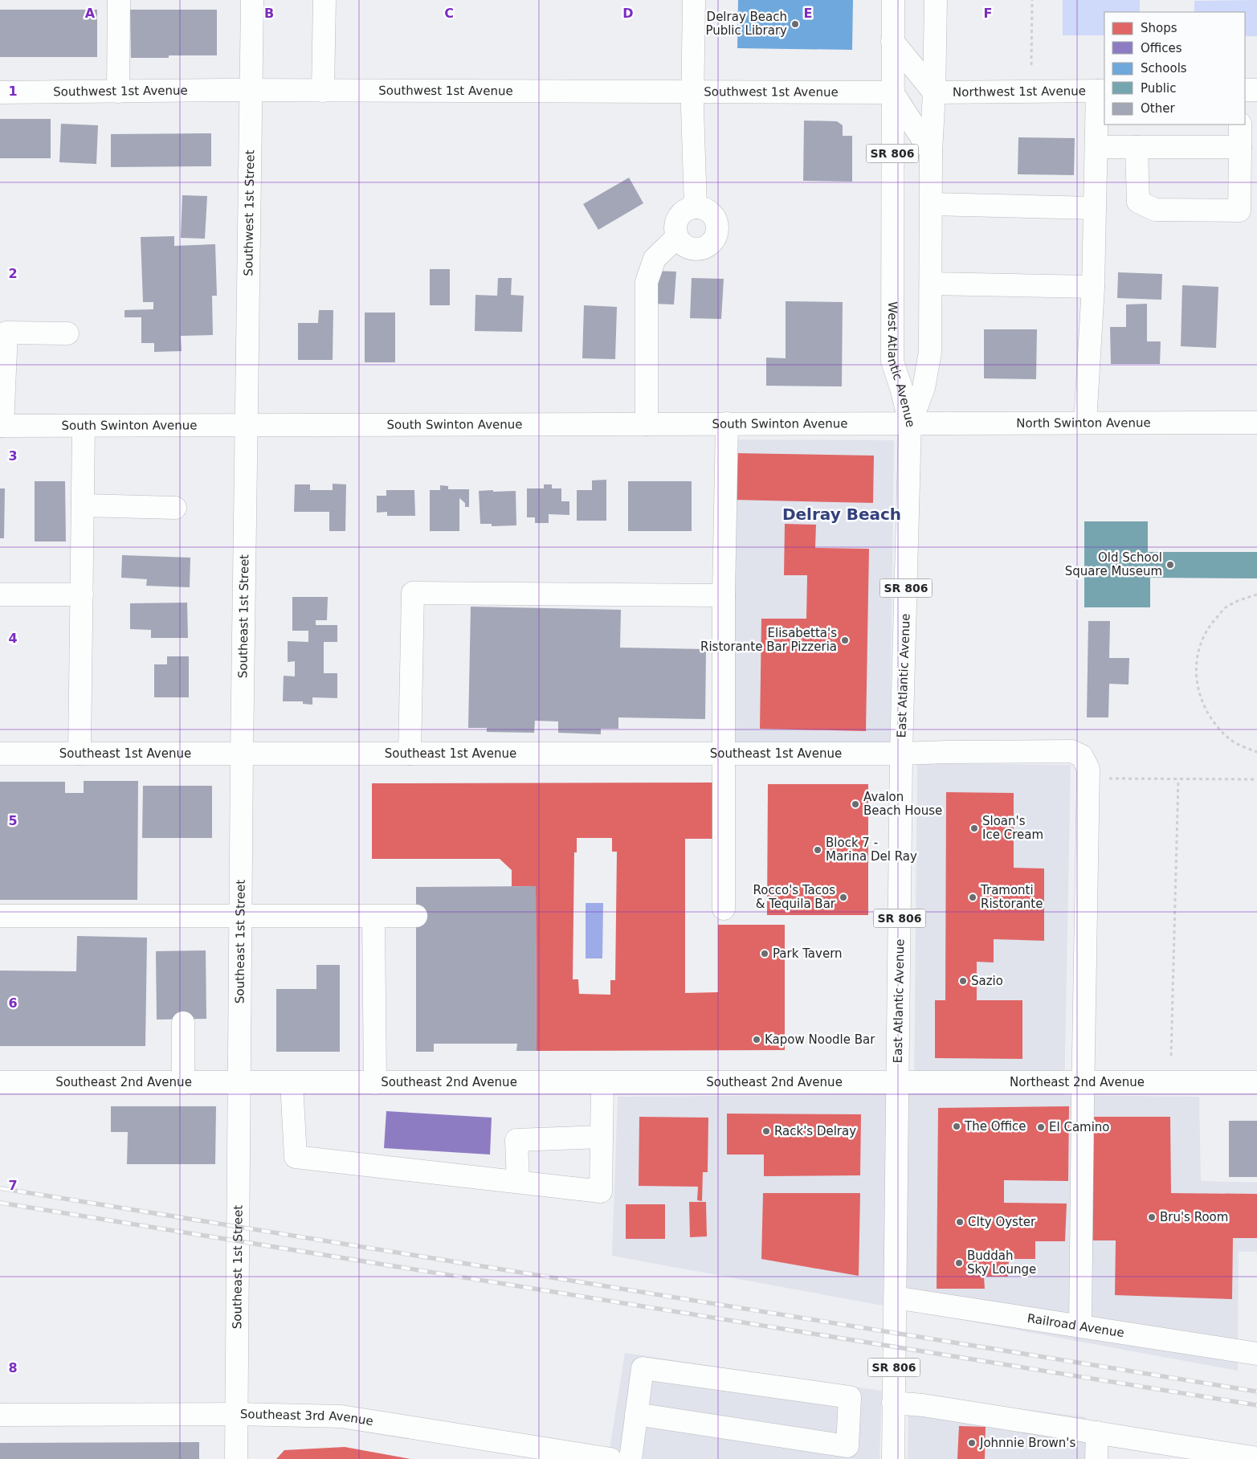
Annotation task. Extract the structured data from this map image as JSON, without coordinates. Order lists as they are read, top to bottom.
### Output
{
  "streets": {
    "street": [
      "Southwest 1st Avenue",
      "Northwest 1st Avenue",
      "SR 806",
      "Southwest 1st Street",
      "West Atlantic Avenue",
      "North Swinton Avenue",
      "South Swinton Avenue",
      "Southeast 1st Street",
      "East Atlantic Avenue",
      "Southeast 1st Avenue",
      "Northeast 2nd Avenue",
      "Southeast 2nd Avenue",
      "Railroad Avenue",
      "Southeast 3rd Avenue"
    ]
  },
  "crossings": [
    ["Southwest 1st Avenue", "Southwest 1st Street"],
    ["Southwest 1st Avenue", "West Atlantic Avenue"],
    ["Northwest 1st Avenue", "West Atlantic Avenue"],
    ["Southwest 1st Street", "South Swinton Avenue"],
    ["Southwest 1st Street", "Southeast 1st Street"],
    ["West Atlantic Avenue", "North Swinton Avenue"],
    ["West Atlantic Avenue", "South Swinton Avenue"],
    ["West Atlantic Avenue", "East Atlantic Avenue"],
    ["North Swinton Avenue", "South Swinton Avenue"],
    ["North Swinton Avenue", "East Atlantic Avenue"],
    ["South Swinton Avenue", "Southeast 1st Street"],
    ["South Swinton Avenue", "East Atlantic Avenue"],
    ["Southeast 1st Street", "Southeast 1st Avenue"],
    ["Southeast 1st Street", "Southeast 2nd Avenue"],
    ["Southeast 1st Street", "Southeast 3rd Avenue"],
    ["East Atlantic Avenue", "Southeast 1st Avenue"],
    ["East Atlantic Avenue", "Northeast 2nd Avenue"],
    ["East Atlantic Avenue", "Southeast 2nd Avenue"],
    ["East Atlantic Avenue", "Railroad Avenue"],
    ["Southeast 1st Avenue", "Northeast 2nd Avenue"],
    ["Southeast 1st Avenue", "Railroad Avenue"],
    ["Northeast 2nd Avenue", "Southeast 2nd Avenue"]
  ],
  "districts": ["Delray Beach"],
  "places": [
    "Delray Beach Public Library",
    "Old School Square Museum",
    "Elisabetta's Ristorante Bar Pizzeria",
    "Avalon Beach House",
    "Sloan's Ice Cream",
    "Block 7 - Marina Del Ray",
    "Rocco's Tacos & Tequila Bar",
    "Tramonti Ristorante",
    "Park Tavern",
    "Sazio",
    "Kapow Noodle Bar",
    "The Office",
    "El Camino",
    "Rack's Delray",
    "Bru's Room",
    "CIty Oyster",
    "Buddah Sky Lounge",
    "Johnnie Brown's"
  ],
  "legend": [
    "Shops",
    "Offices",
    "Schools",
    "Public",
    "Other"
  ],
  "grid": {
    "columns": [
      "A",
      "B",
      "C",
      "D",
      "E",
      "F"
    ],
    "rows": [
      "1",
      "2",
      "3",
      "4",
      "5",
      "6",
      "7",
      "8"
    ]
  }
}
